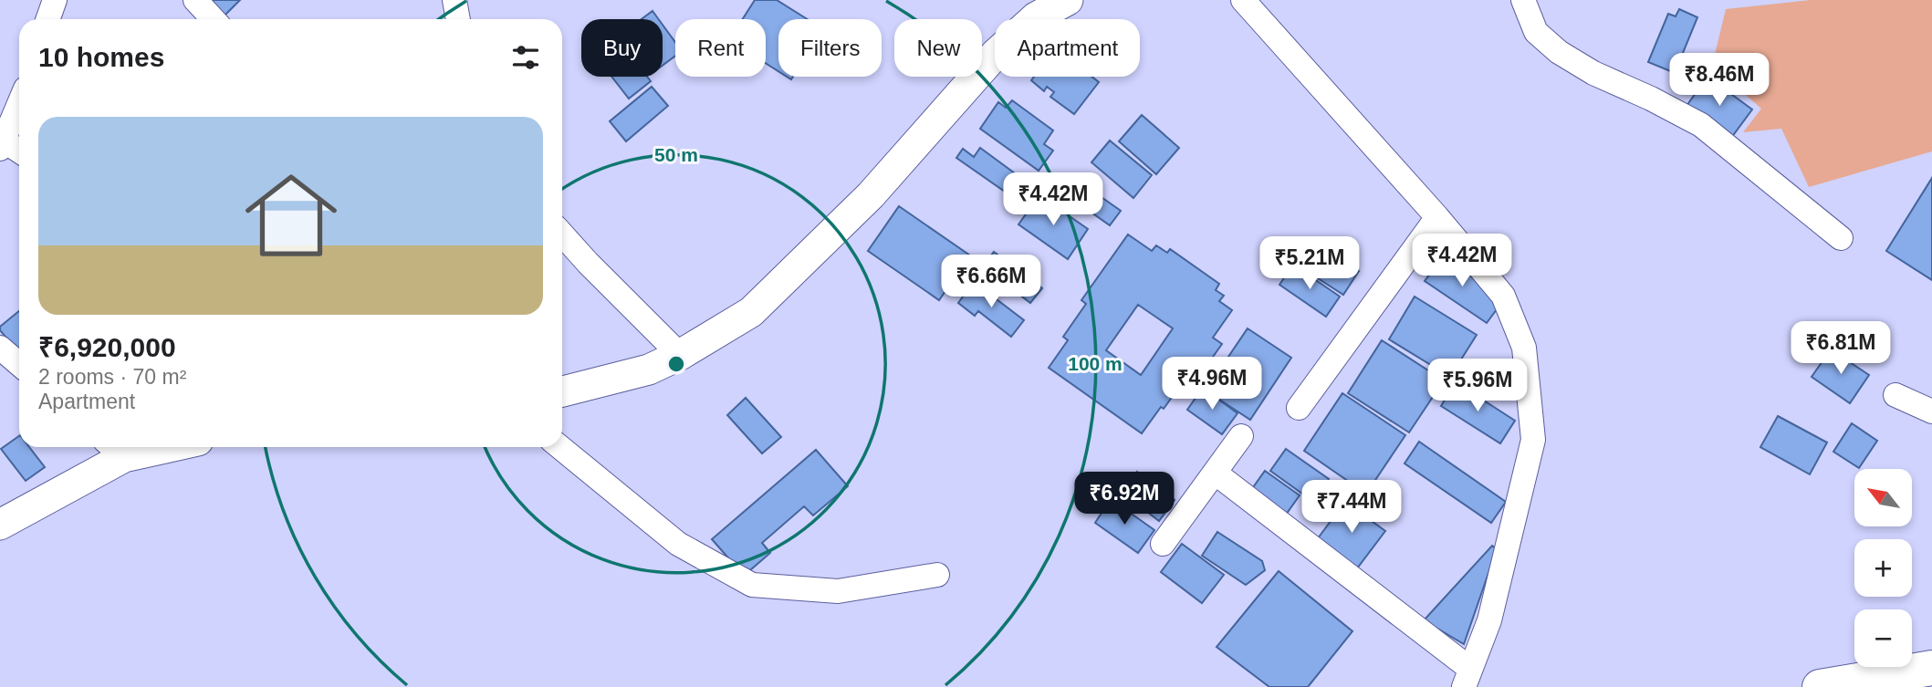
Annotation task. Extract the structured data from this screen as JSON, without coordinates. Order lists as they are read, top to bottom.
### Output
{
  "north": "top left",
  "page": {
    "chip": [
      "Buy",
      "Rent",
      "Filters",
      "New",
      "Apartment"
    ],
    "heading": "10 homes",
    "price": [
      "₹8.46M",
      "₹4.42M",
      "₹4.42M",
      "₹5.21M",
      "₹6.66M",
      "₹6.81M",
      "₹4.96M",
      "₹5.96M",
      "₹6.92M",
      "₹7.44M"
    ],
    "list": [
      {
        "name": "₹6,920,000",
        "note": "2 rooms · 70 m² · Apartment"
      }
    ],
    "map_buttons": ["+", "−"]
  },
  "rings": ["50 m", "100 m"]
}
